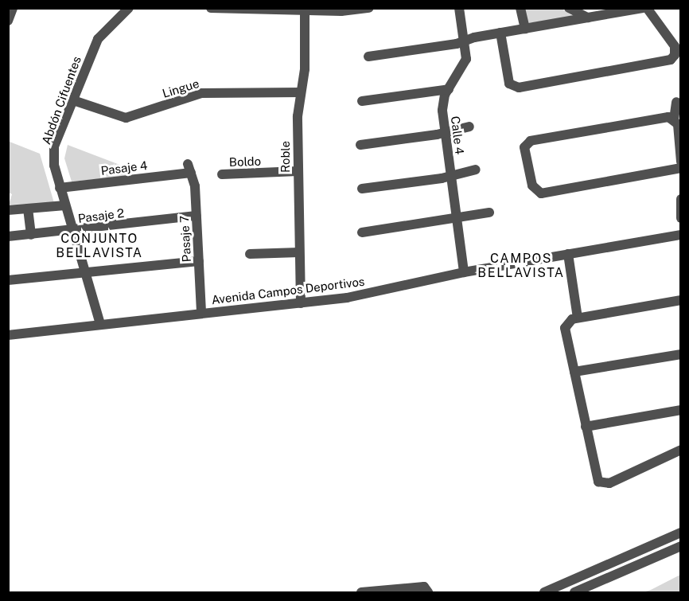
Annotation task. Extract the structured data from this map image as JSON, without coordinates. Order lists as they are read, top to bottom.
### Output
{
  "streets": {
    "street": [
      "Lingue",
      "Abdón Cifuentes",
      "Calle 4",
      "Roble",
      "Boldo",
      "Pasaje 4",
      "Pasaje 2",
      "Pasaje 7",
      "Avenida Campos Deportivos"
    ]
  },
  "crossings": [
    ["Lingue", "Abdón Cifuentes"],
    ["Lingue", "Roble"],
    ["Abdón Cifuentes", "Pasaje 4"],
    ["Abdón Cifuentes", "Pasaje 2"],
    ["Abdón Cifuentes", "Avenida Campos Deportivos"],
    ["Calle 4", "Avenida Campos Deportivos"],
    ["Roble", "Boldo"],
    ["Roble", "Avenida Campos Deportivos"],
    ["Pasaje 4", "Pasaje 7"],
    ["Pasaje 2", "Pasaje 7"],
    ["Pasaje 7", "Avenida Campos Deportivos"]
  ],
  "districts": ["CONJUNTO BELLAVISTA", "CAMPOS BELLAVISTA"]
}
